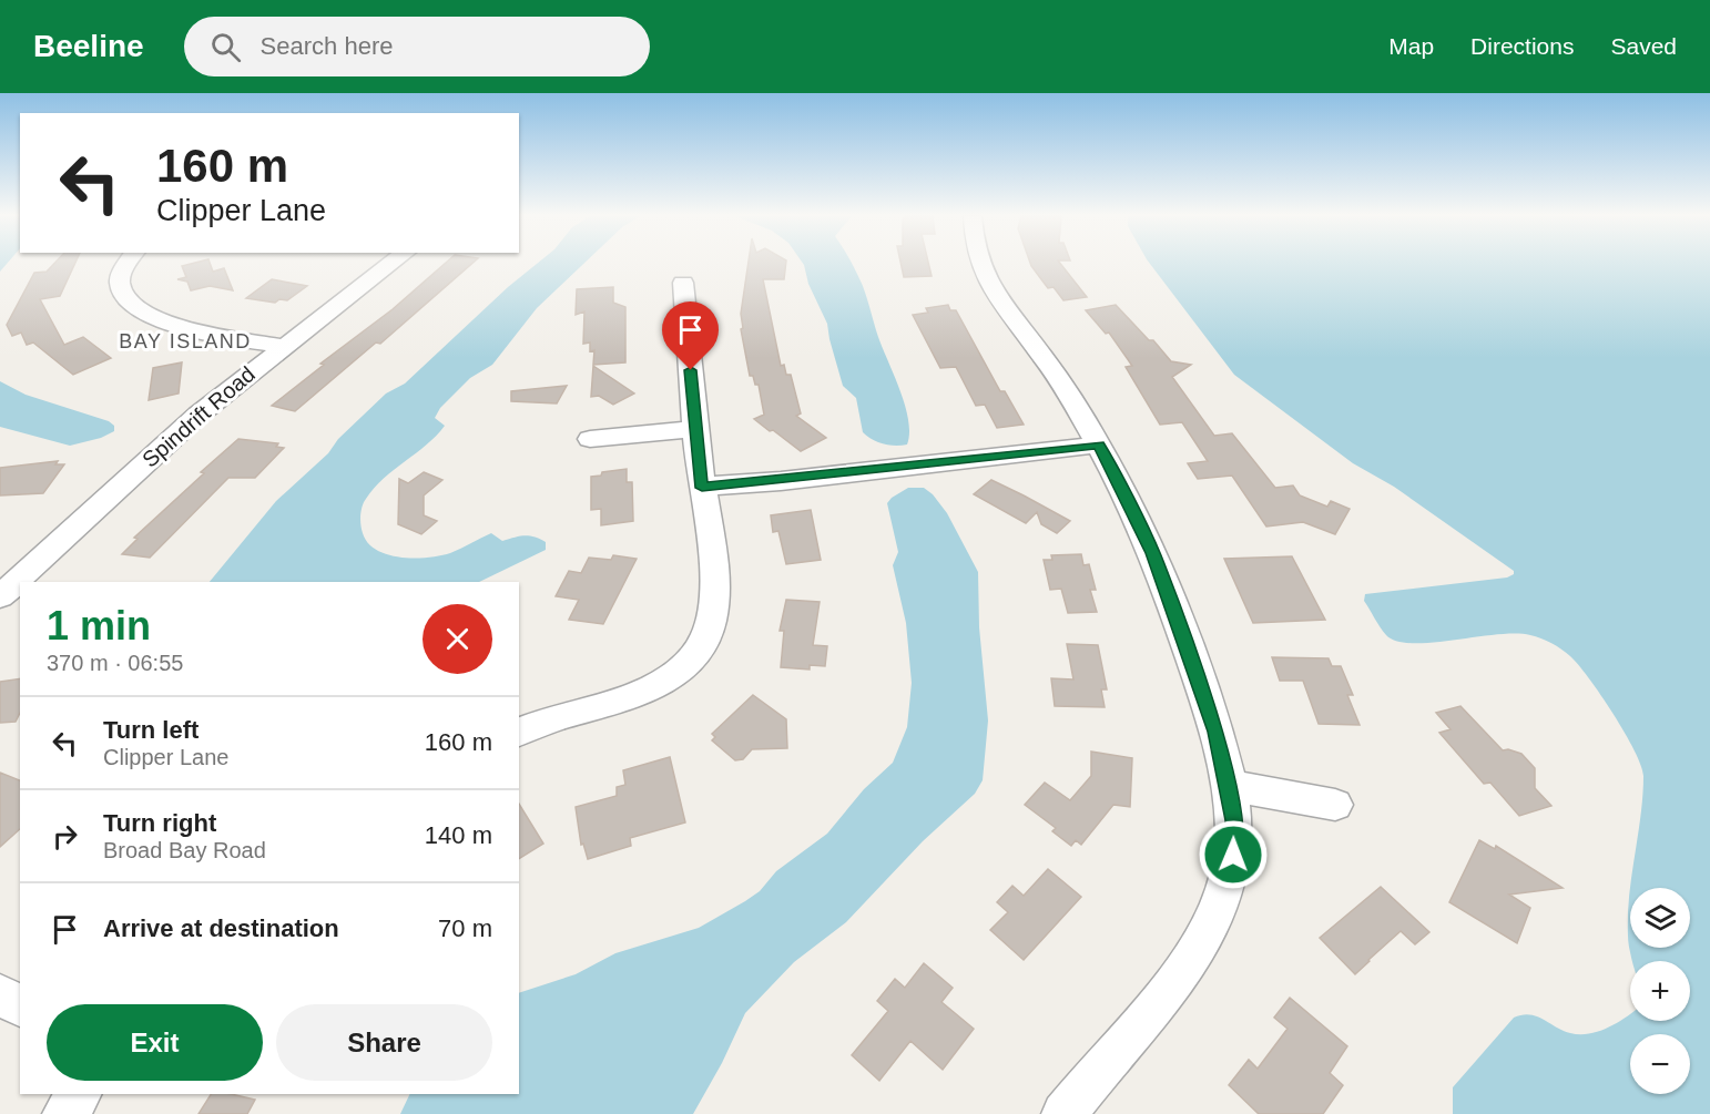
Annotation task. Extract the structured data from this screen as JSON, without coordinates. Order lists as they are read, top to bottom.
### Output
{
  "streets": {
    "street": ["Spindrift Road"]
  },
  "districts": ["BAY ISLAND"],
  "page": {
    "header": "Beeline",
    "search": "Search here",
    "nav": ["Map", "Directions", "Saved"],
    "turn": ["160 m", "Clipper Lane"],
    "heading": ["1 min", "370 m · 06:55"],
    "list": [
      {
        "name": "Turn left",
        "note": "Clipper Lane",
        "value": "160 m"
      },
      {
        "name": "Turn right",
        "note": "Broad Bay Road",
        "value": "140 m"
      },
      {
        "name": "Arrive at destination",
        "value": "70 m"
      }
    ],
    "map_buttons": ["+", "−"],
    "buttons": ["Exit", "Share"]
  }
}
